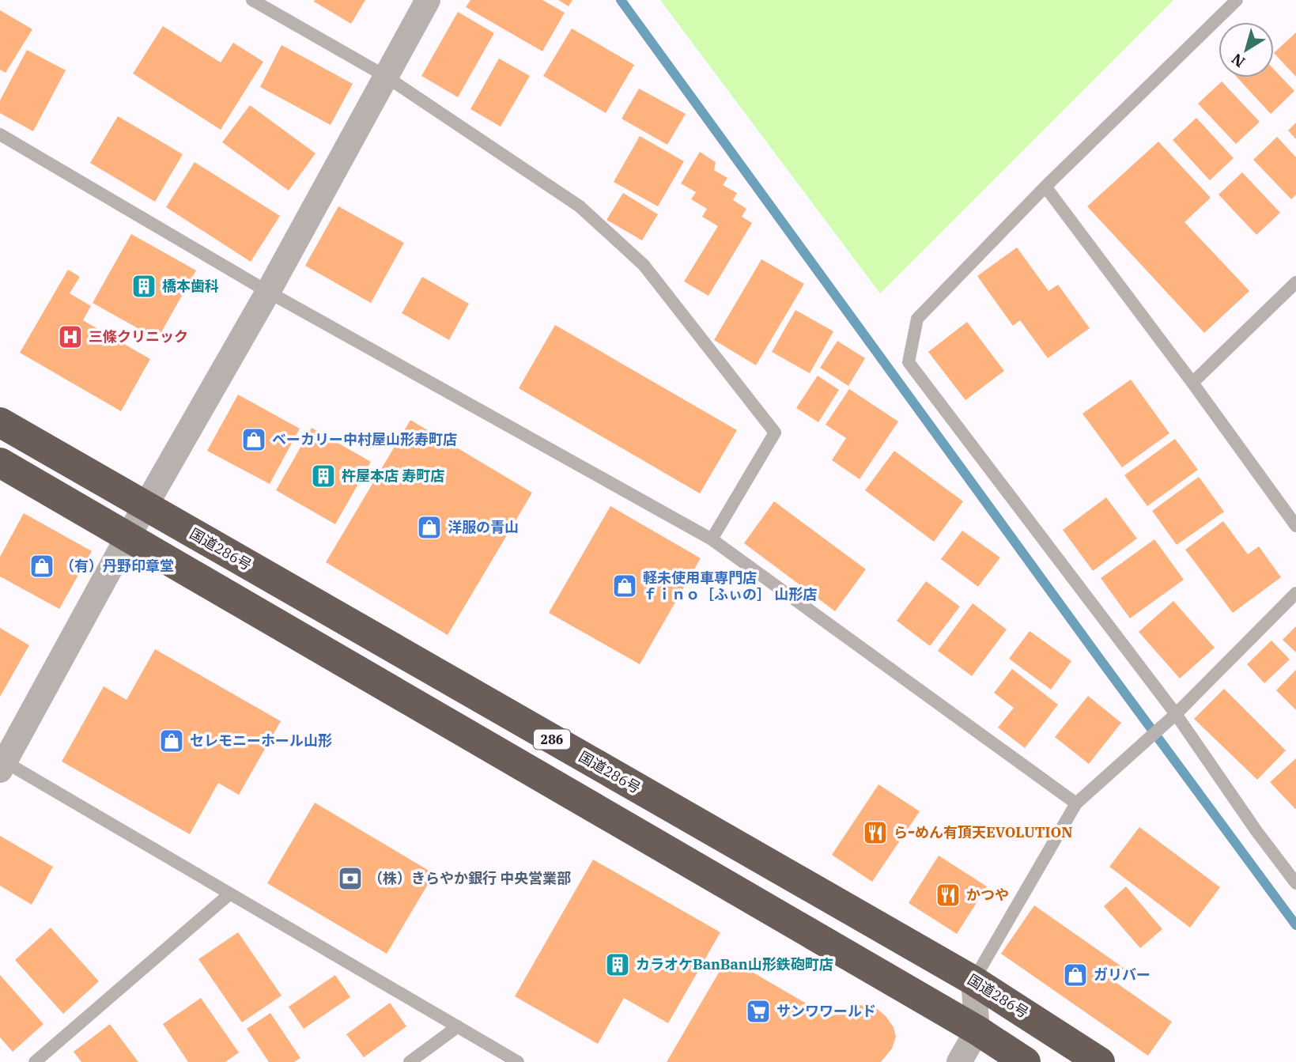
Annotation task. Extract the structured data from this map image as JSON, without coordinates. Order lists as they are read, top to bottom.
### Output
{
  "streets": {
    "highway": ["国道286号", "286"]
  },
  "places": {
    "building": ["橋本歯科", "杵屋本店 寿町店", "カラオケBanBan山形鉄砲町店"],
    "hospital": ["三條クリニック"],
    "shop": [
      "ベーカリー中村屋山形寿町店",
      "洋服の青山",
      "（有）丹野印章堂",
      "軽未使用車専門店 ｆｉｎｏ［ふぃの］ 山形店",
      "セレモニーホール山形",
      "ガリバー"
    ],
    "restaurant": ["らｰめん有頂天EVOLUTION", "かつや"],
    "bank": ["（株）きらやか銀行 中央営業部"],
    "supermarket": ["サンワワールド"]
  },
  "north": "bottom left"
}
